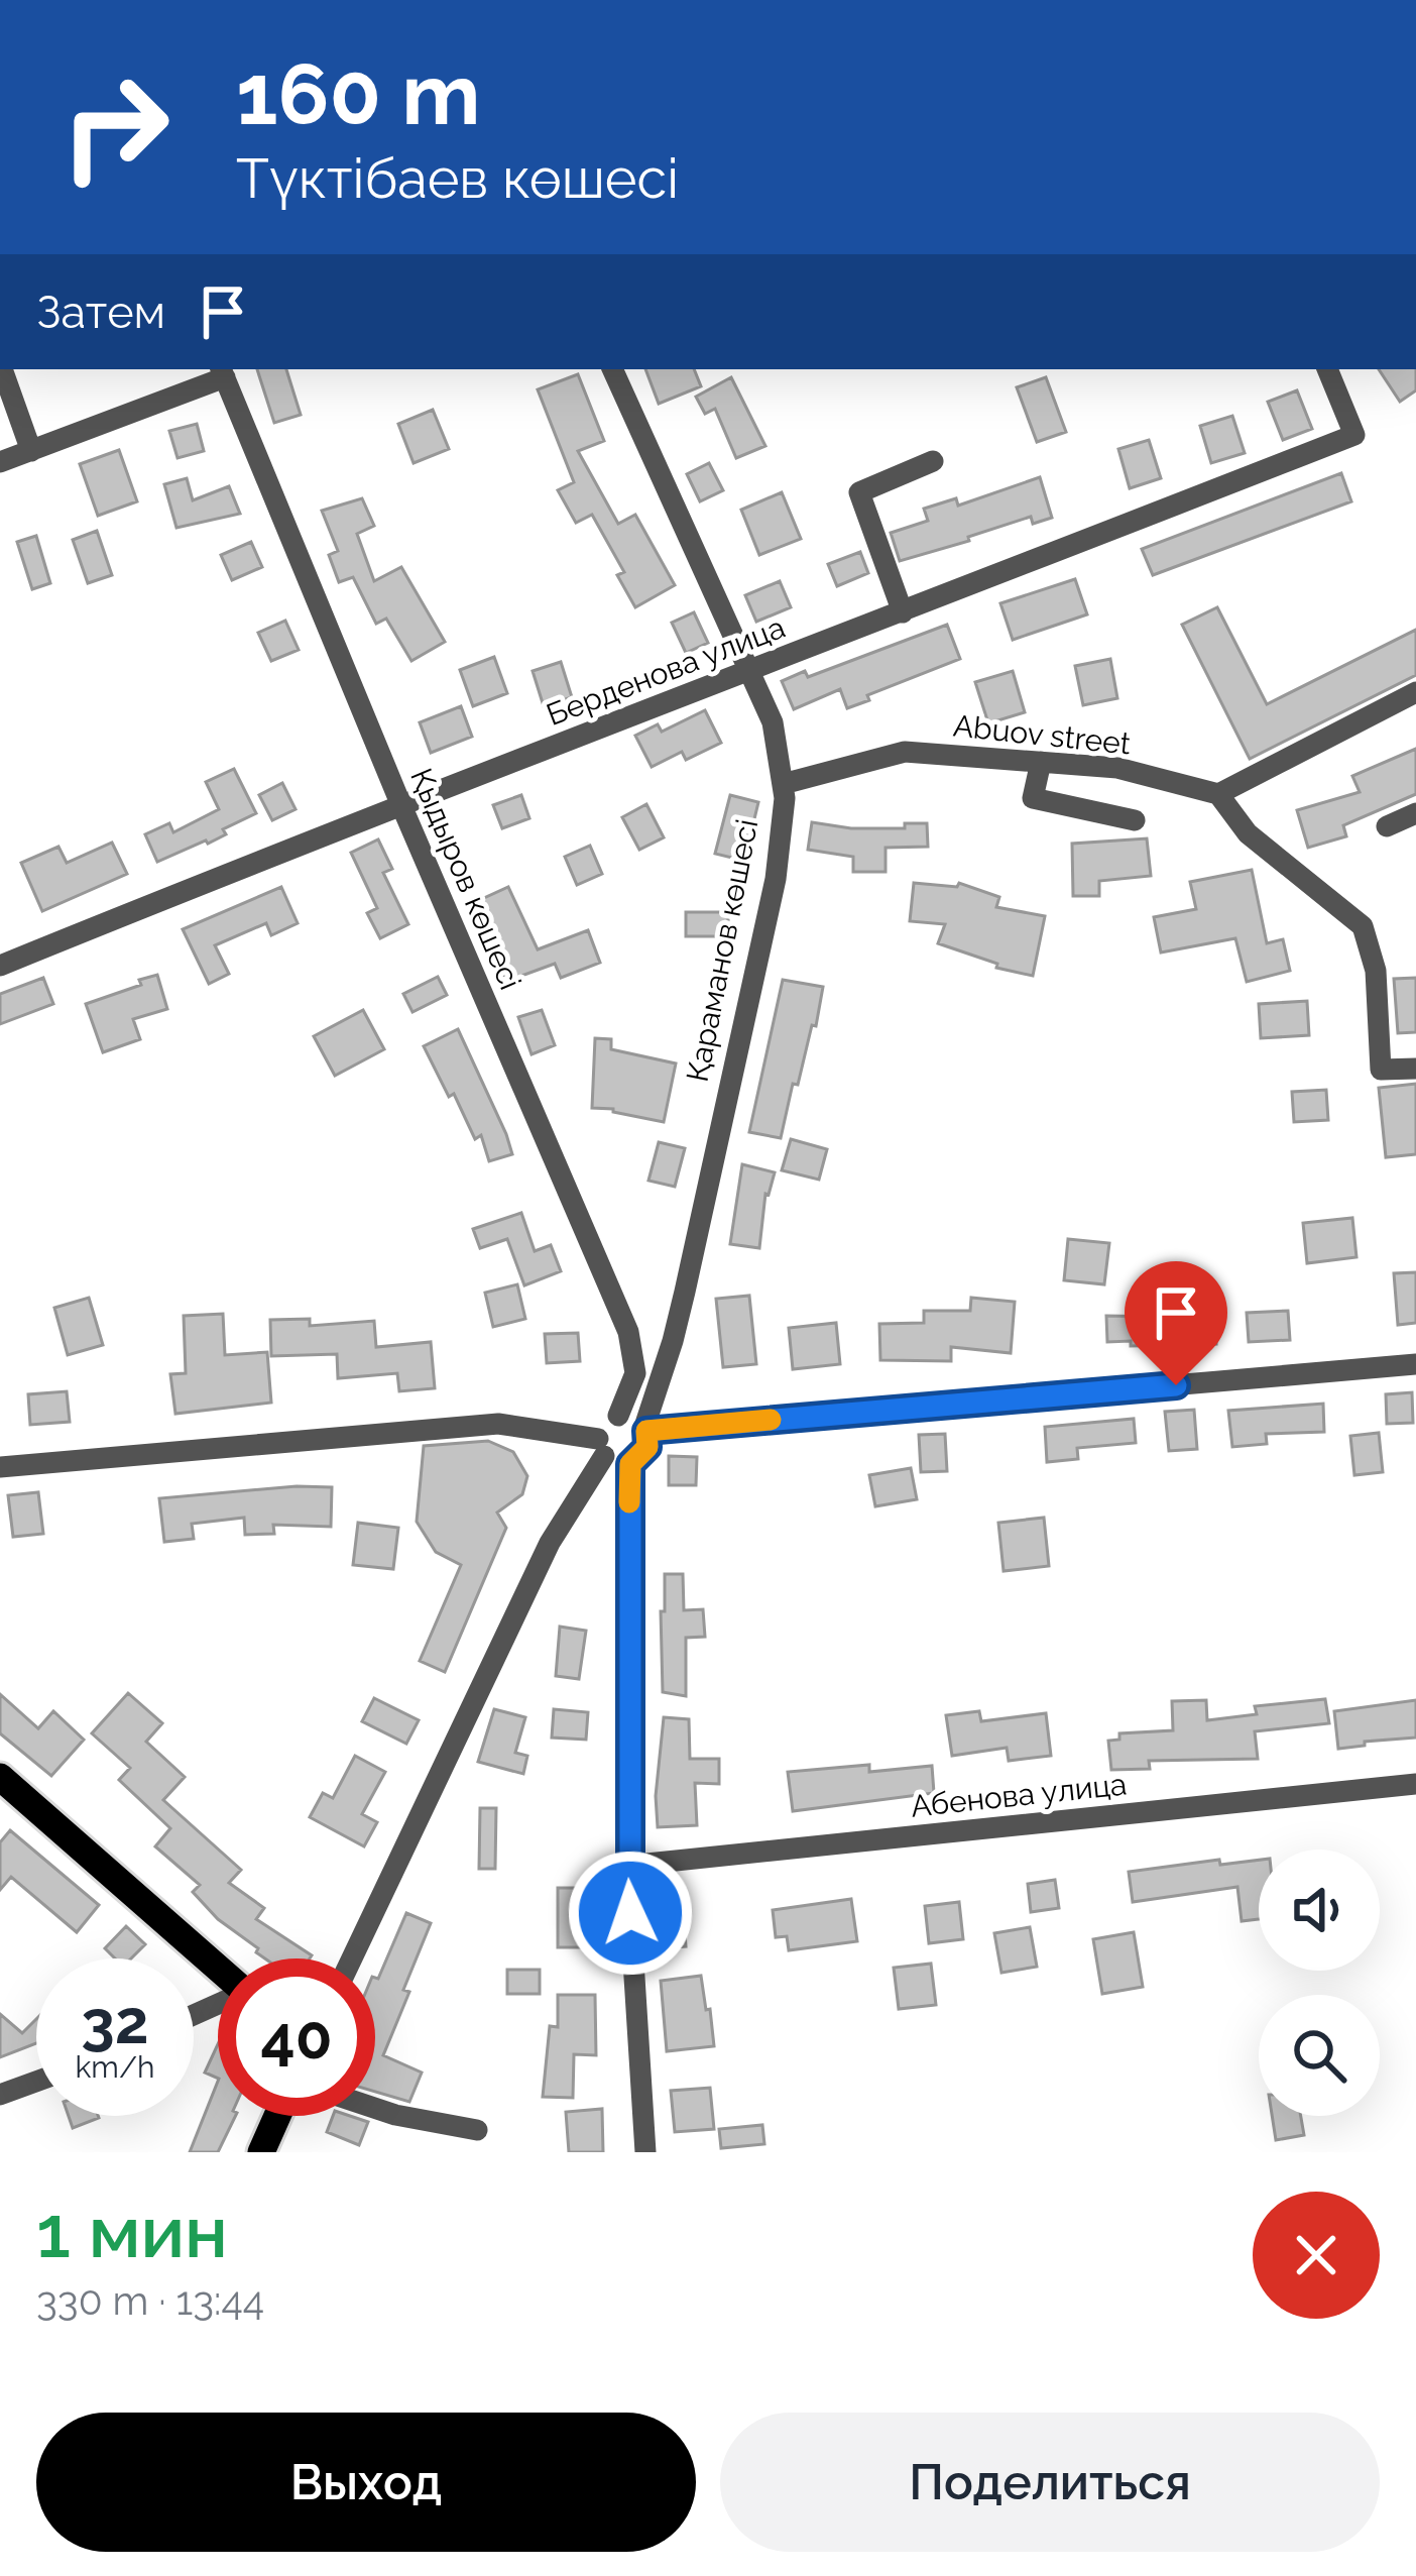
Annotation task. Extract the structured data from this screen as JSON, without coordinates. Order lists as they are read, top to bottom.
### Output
{
  "streets": {
    "street": [
      "Берденова улица",
      "Abuov street",
      "Қыдыров көшесі",
      "Қараманов көшесі",
      "Абенова улица"
    ]
  },
  "crossings": [
    ["Берденова улица", "Қыдыров көшесі"],
    ["Берденова улица", "Қараманов көшесі"],
    ["Abuov street", "Қараманов көшесі"],
    ["Қыдыров көшесі", "Қараманов көшесі"]
  ],
  "page": {
    "turn": ["160 m", "Түктібаев көшесі"],
    "then": "Затем",
    "speed": "32 km/h",
    "limit": "40",
    "heading": ["1 мин", "330 m · 13:44"],
    "buttons": ["Выход", "Поделиться"]
  }
}
